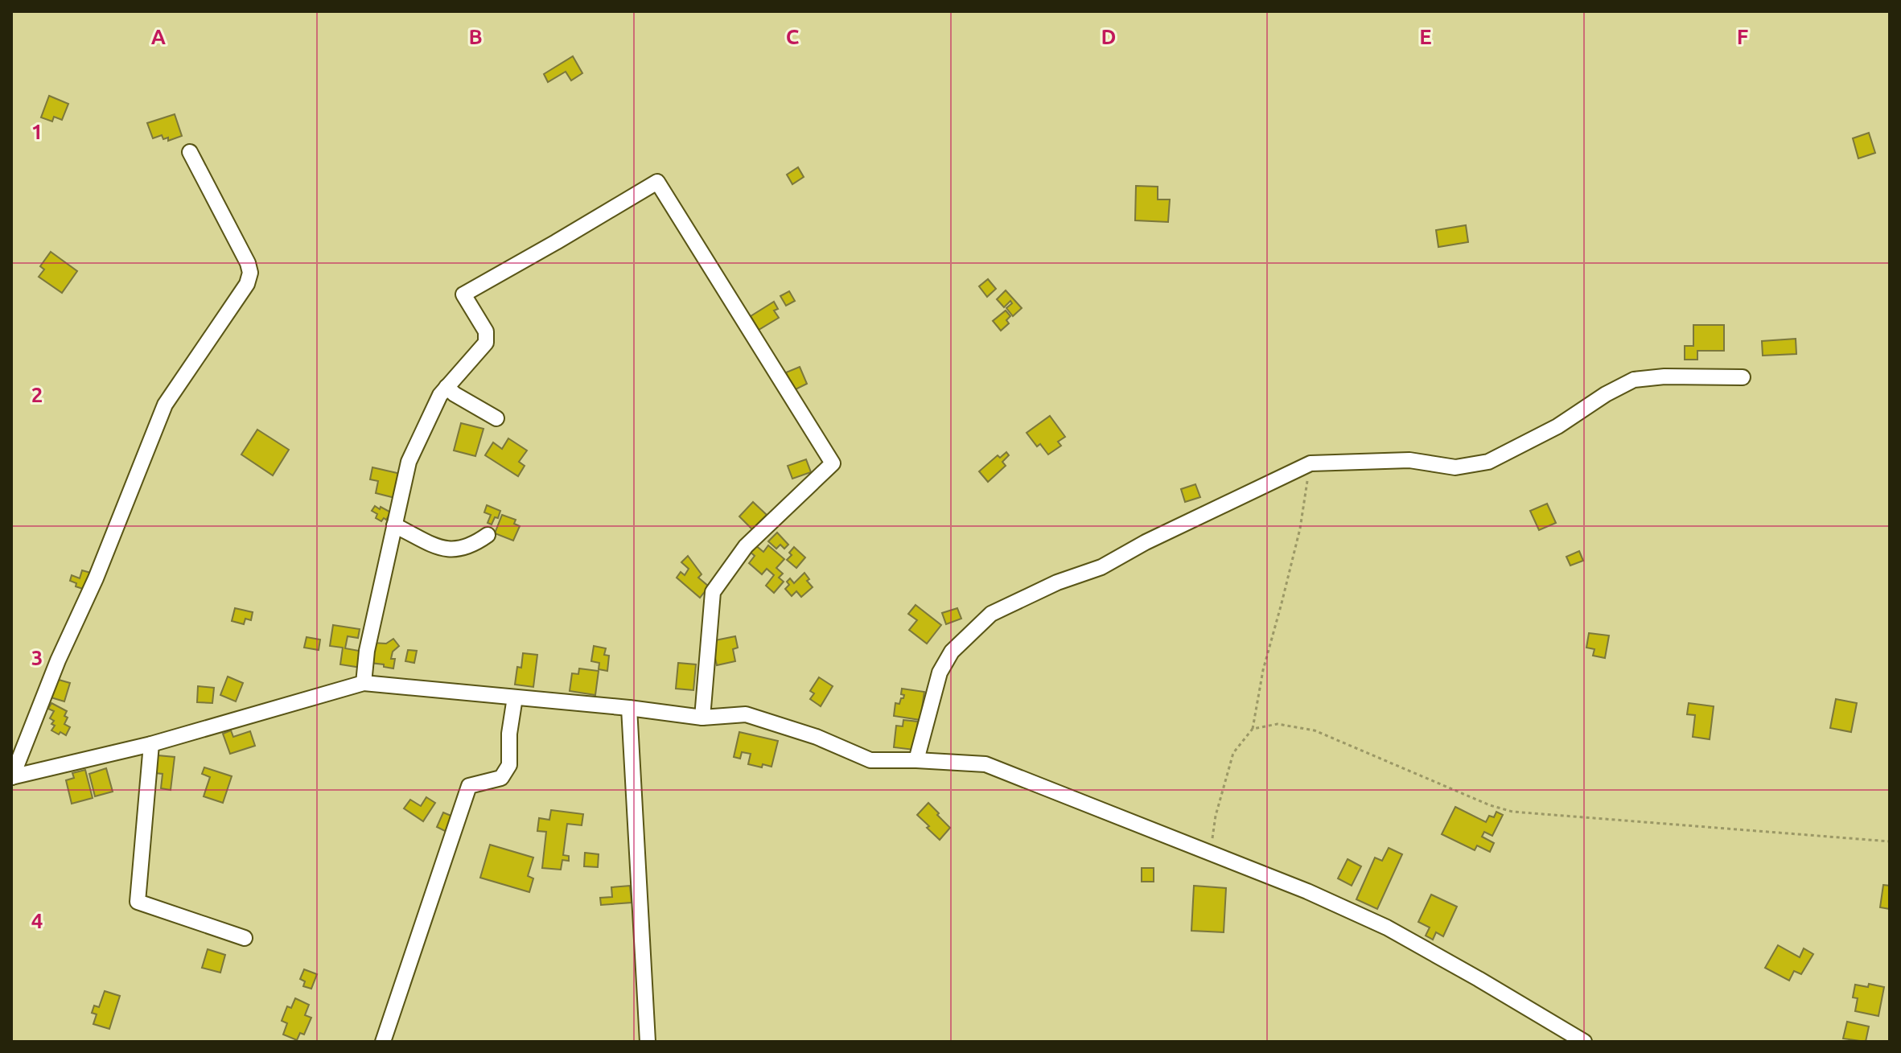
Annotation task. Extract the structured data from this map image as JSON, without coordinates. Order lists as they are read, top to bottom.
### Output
{
  "grid": {
    "columns": [
      "A",
      "B",
      "C",
      "D",
      "E",
      "F"
    ],
    "rows": [
      "1",
      "2",
      "3",
      "4"
    ]
  }
}
